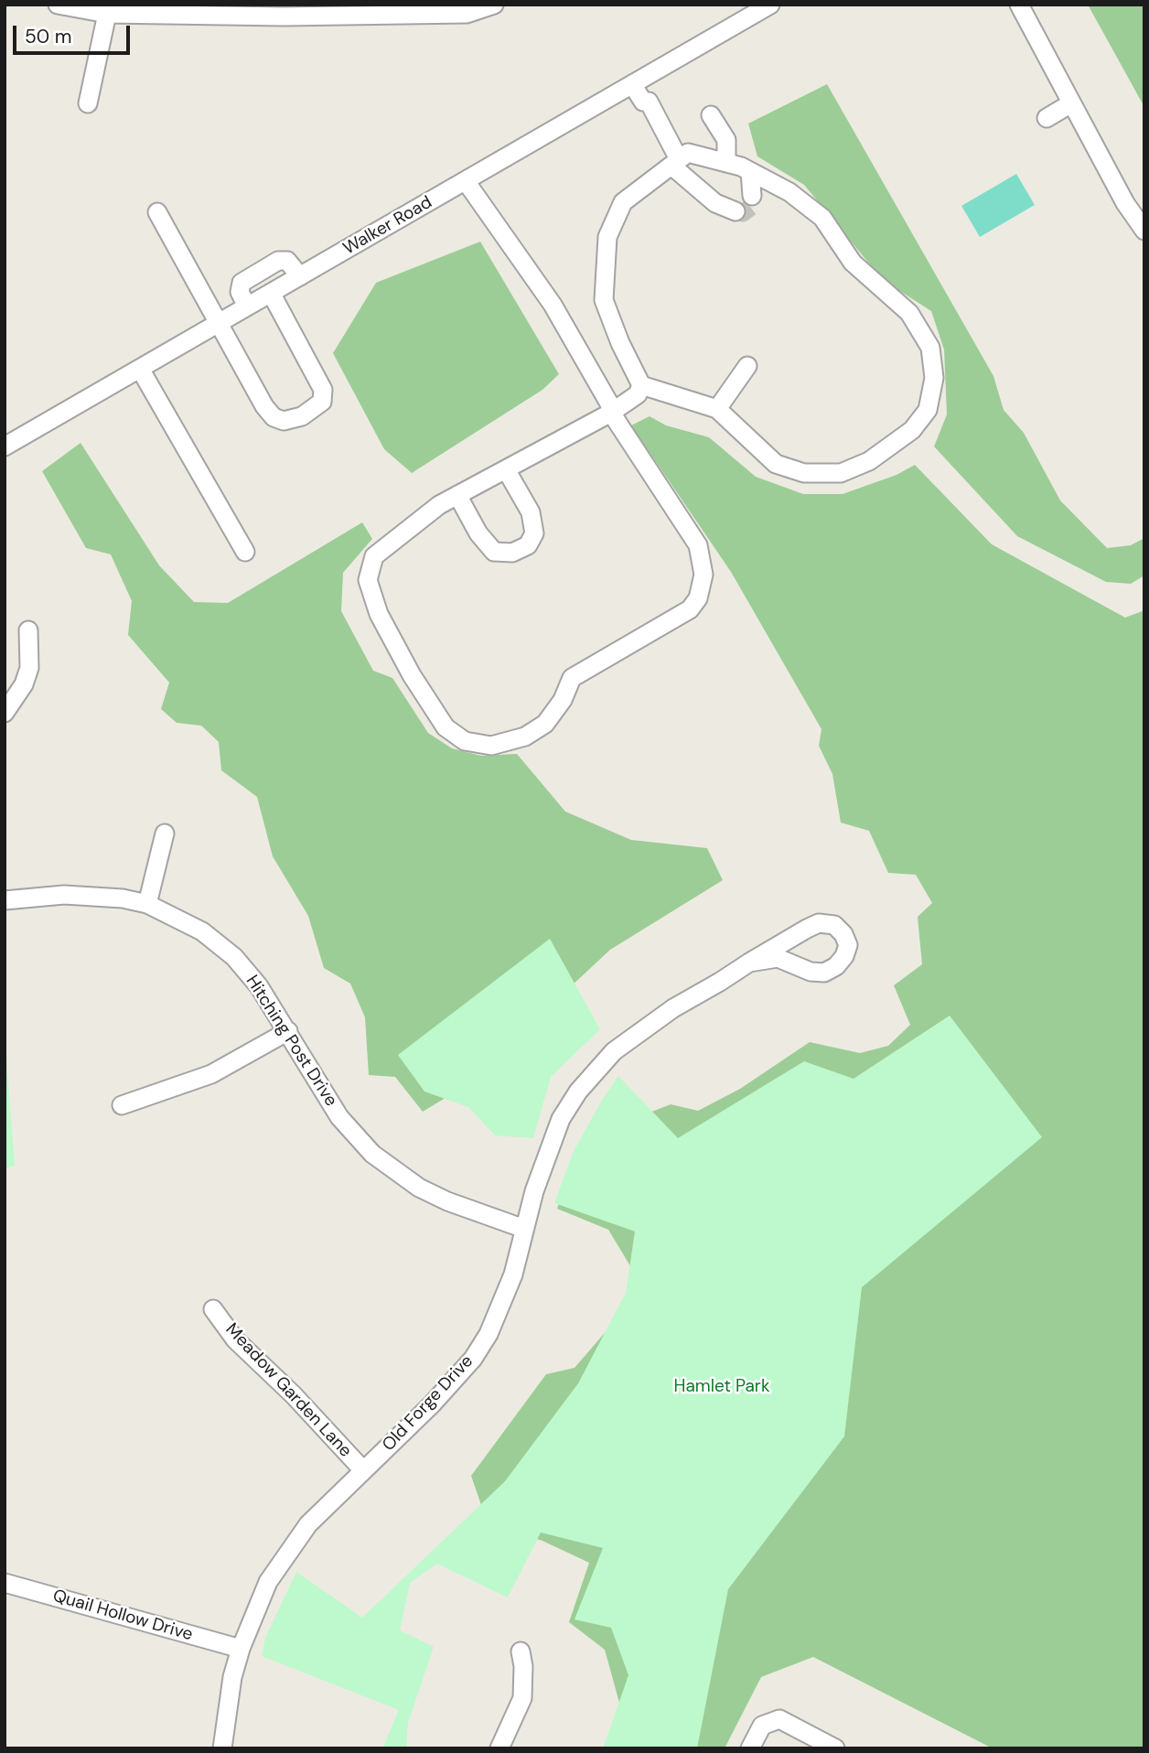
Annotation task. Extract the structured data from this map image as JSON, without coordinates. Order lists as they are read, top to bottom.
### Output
{
  "streets": {
    "street": [
      "Walker Road",
      "Hitching Post Drive",
      "Meadow Garden Lane",
      "Old Forge Drive",
      "Quail Hollow Drive"
    ]
  },
  "crossings": [
    ["Hitching Post Drive", "Old Forge Drive"],
    ["Meadow Garden Lane", "Old Forge Drive"],
    ["Old Forge Drive", "Quail Hollow Drive"]
  ],
  "parks": ["Hamlet Park"],
  "scale_bar": "50 m"
}
